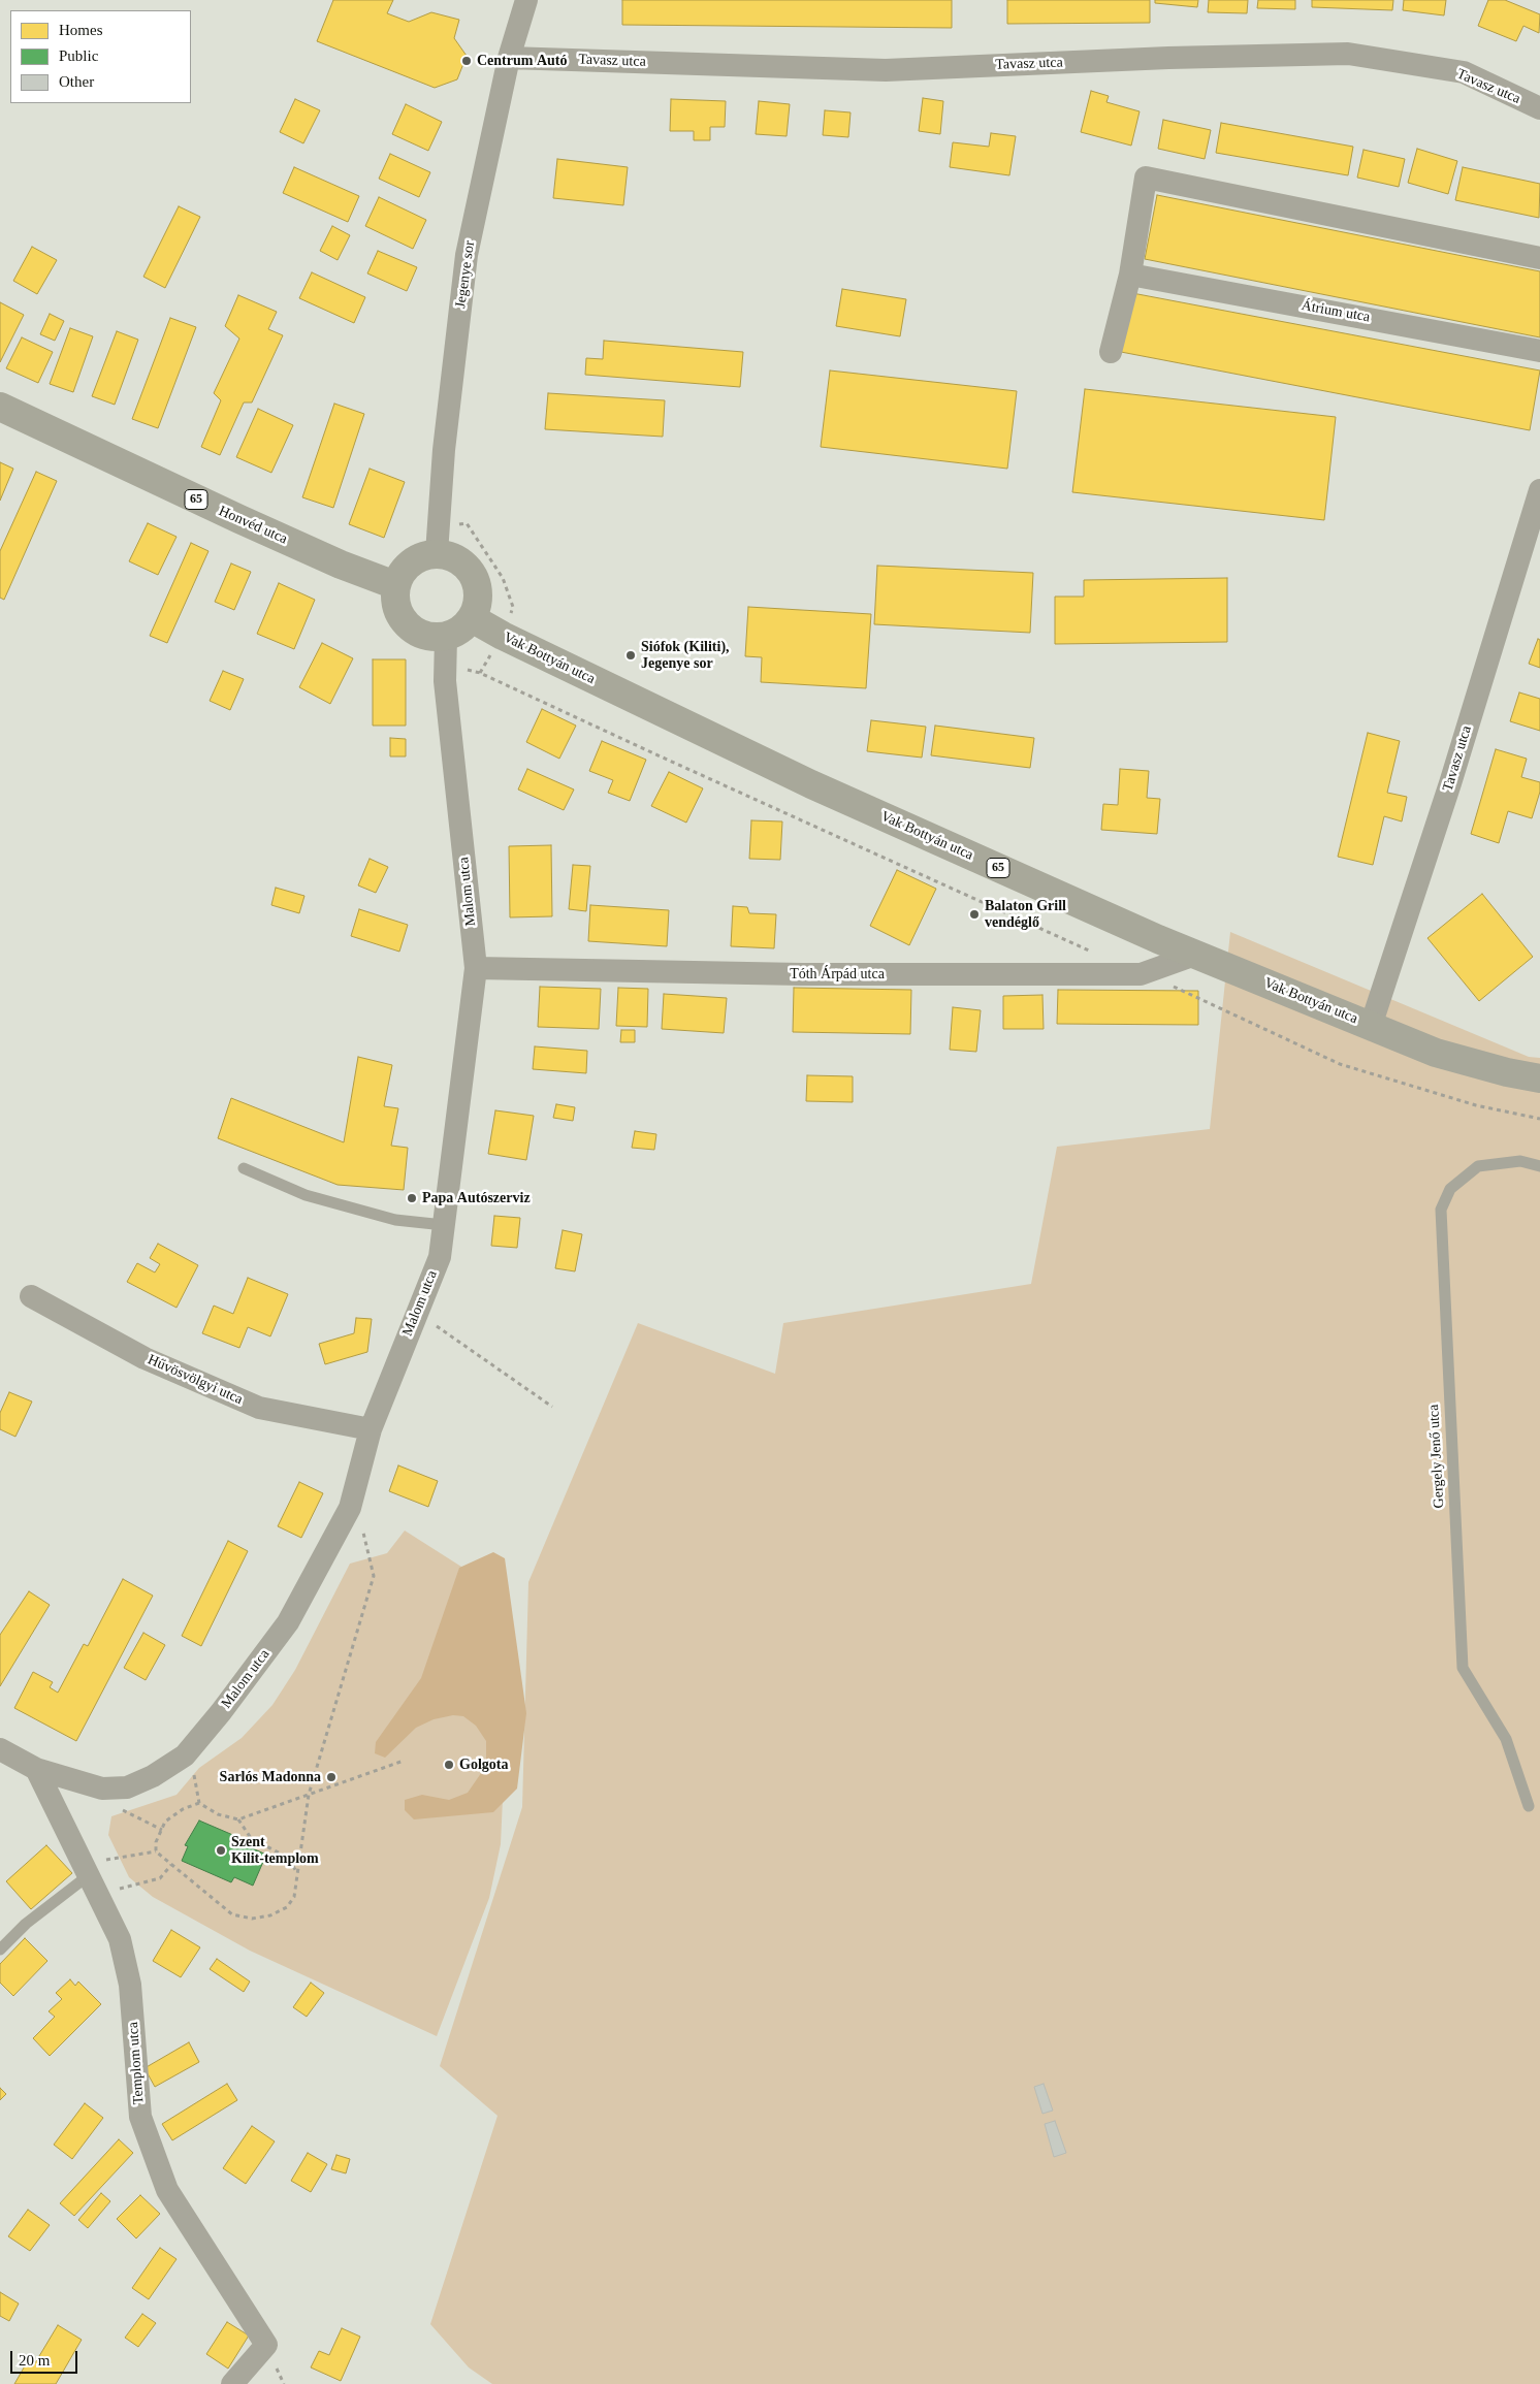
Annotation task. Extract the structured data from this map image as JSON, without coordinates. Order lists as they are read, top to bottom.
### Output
{
  "streets": {
    "main road": ["65", "Honvéd utca", "Vak Bottyán utca"],
    "street": [
      "Tavasz utca",
      "Jegenye sor",
      "Átrium utca",
      "Malom utca",
      "Tóth Árpád utca",
      "Hűvösvölgyi utca",
      "Templom utca"
    ],
    "lane": ["Gergely Jenő utca"]
  },
  "crossings": [
    ["Tavasz utca", "Jegenye sor"],
    ["Tavasz utca", "Vak Bottyán utca"],
    ["Jegenye sor", "Honvéd utca"],
    ["Jegenye sor", "Vak Bottyán utca"],
    ["Jegenye sor", "Malom utca"],
    ["Honvéd utca", "Vak Bottyán utca"],
    ["Honvéd utca", "Malom utca"],
    ["Vak Bottyán utca", "Malom utca"],
    ["Vak Bottyán utca", "Tóth Árpád utca"],
    ["Malom utca", "Tóth Árpád utca"],
    ["Malom utca", "Hűvösvölgyi utca"],
    ["Malom utca", "Templom utca"]
  ],
  "places": [
    "Centrum Autó",
    "Siófok (Kiliti), Jegenye sor",
    "Balaton Grill vendéglő",
    "Papa Autószerviz",
    "Golgota",
    "Sarlós Madonna",
    "Szent Kilit-templom"
  ],
  "legend": ["Homes", "Public", "Other"],
  "scale_bar": "20 m"
}
